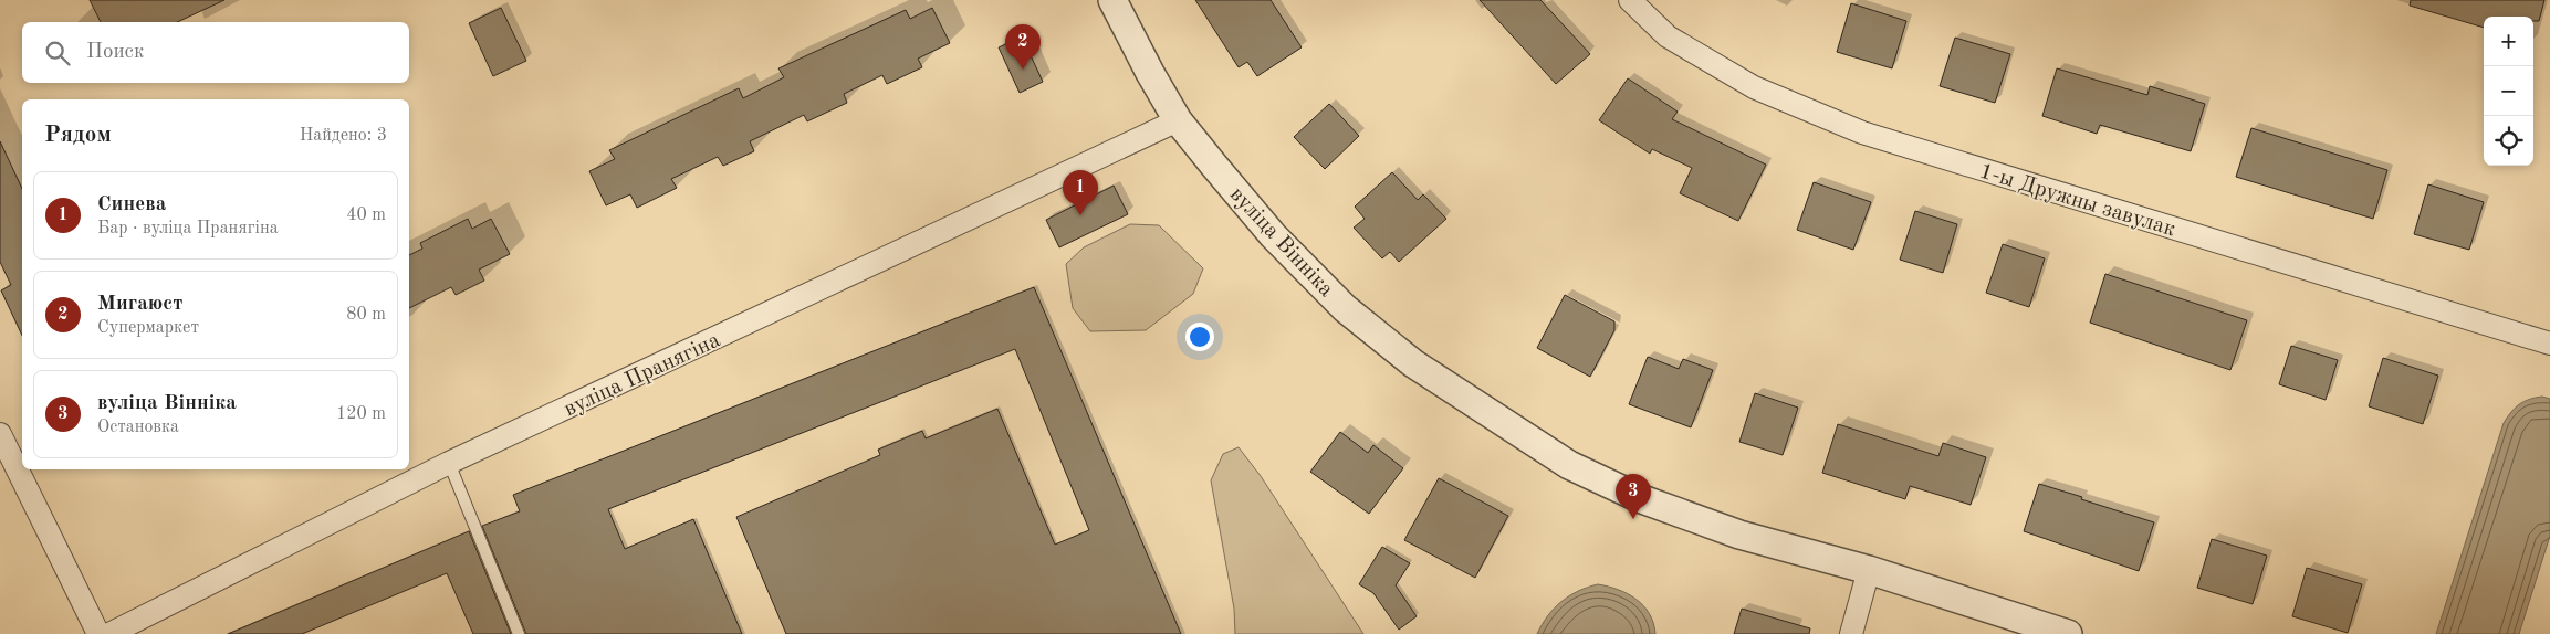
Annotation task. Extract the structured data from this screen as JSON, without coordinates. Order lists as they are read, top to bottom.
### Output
{
  "streets": {
    "street": ["1-ы Дружны завулак", "вуліца Вінніка", "вуліца Пранягіна"]
  },
  "crossings": [
    ["вуліца Вінніка", "вуліца Пранягіна"]
  ],
  "page": {
    "map_buttons": ["+", "−"],
    "search": "Поиск",
    "pins": ["2", "1", "3"],
    "heading": ["Рядом", "Найдено: 3"],
    "list": [
      {
        "mark": "1",
        "name": "Синева",
        "note": "Бар · вуліца Пранягіна",
        "value": "40 m"
      },
      {
        "mark": "2",
        "name": "Мигаюст",
        "note": "Супермаркет",
        "value": "80 m"
      },
      {
        "mark": "3",
        "name": "вуліца Вінніка",
        "note": "Остановка",
        "value": "120 m"
      }
    ]
  }
}
